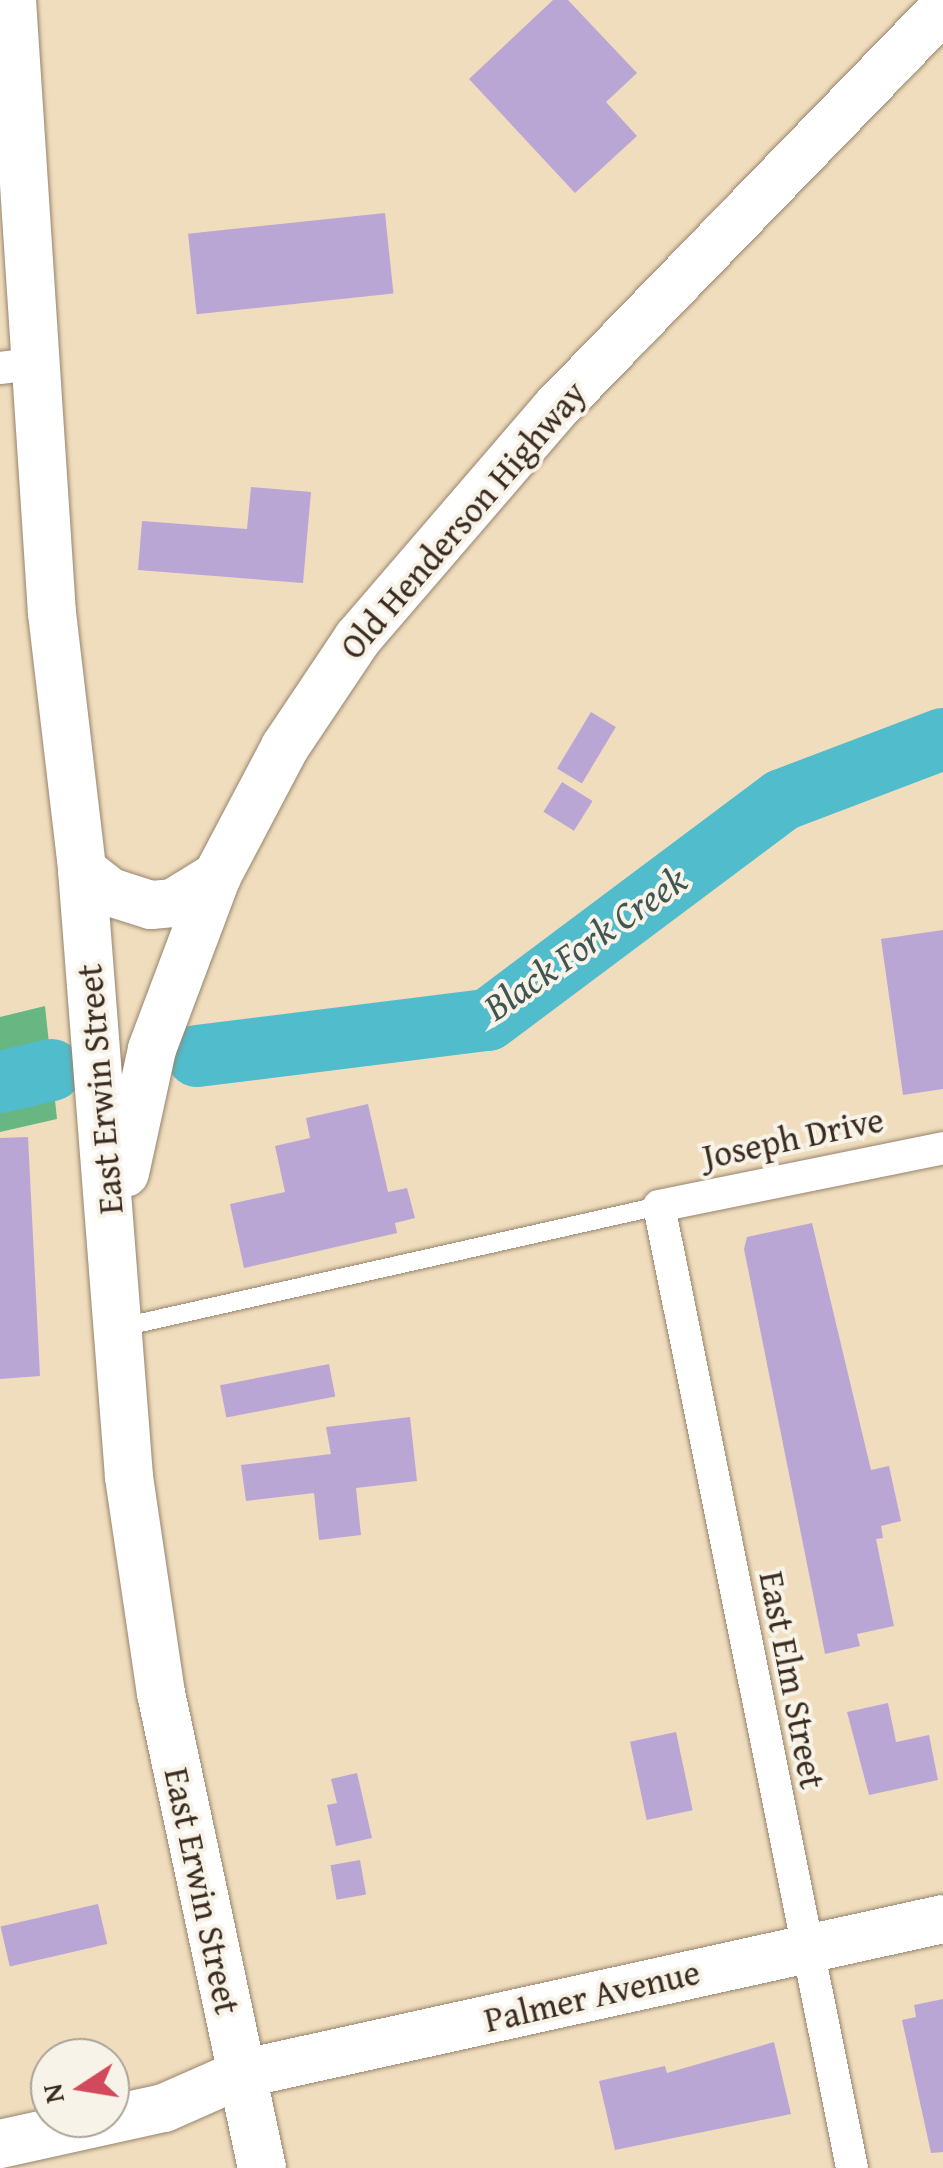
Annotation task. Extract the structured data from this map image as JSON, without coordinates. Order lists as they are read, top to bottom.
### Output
{
  "streets": {
    "main road": ["Old Henderson Highway", "East Erwin Street", "Palmer Avenue"],
    "street": ["Joseph Drive", "East Elm Street"]
  },
  "crossings": [
    ["Old Henderson Highway", "East Erwin Street"],
    ["East Erwin Street", "Palmer Avenue"],
    ["Joseph Drive", "East Elm Street"],
    ["East Elm Street", "Palmer Avenue"]
  ],
  "water": ["Black Fork Creek"],
  "north": "left"
}
